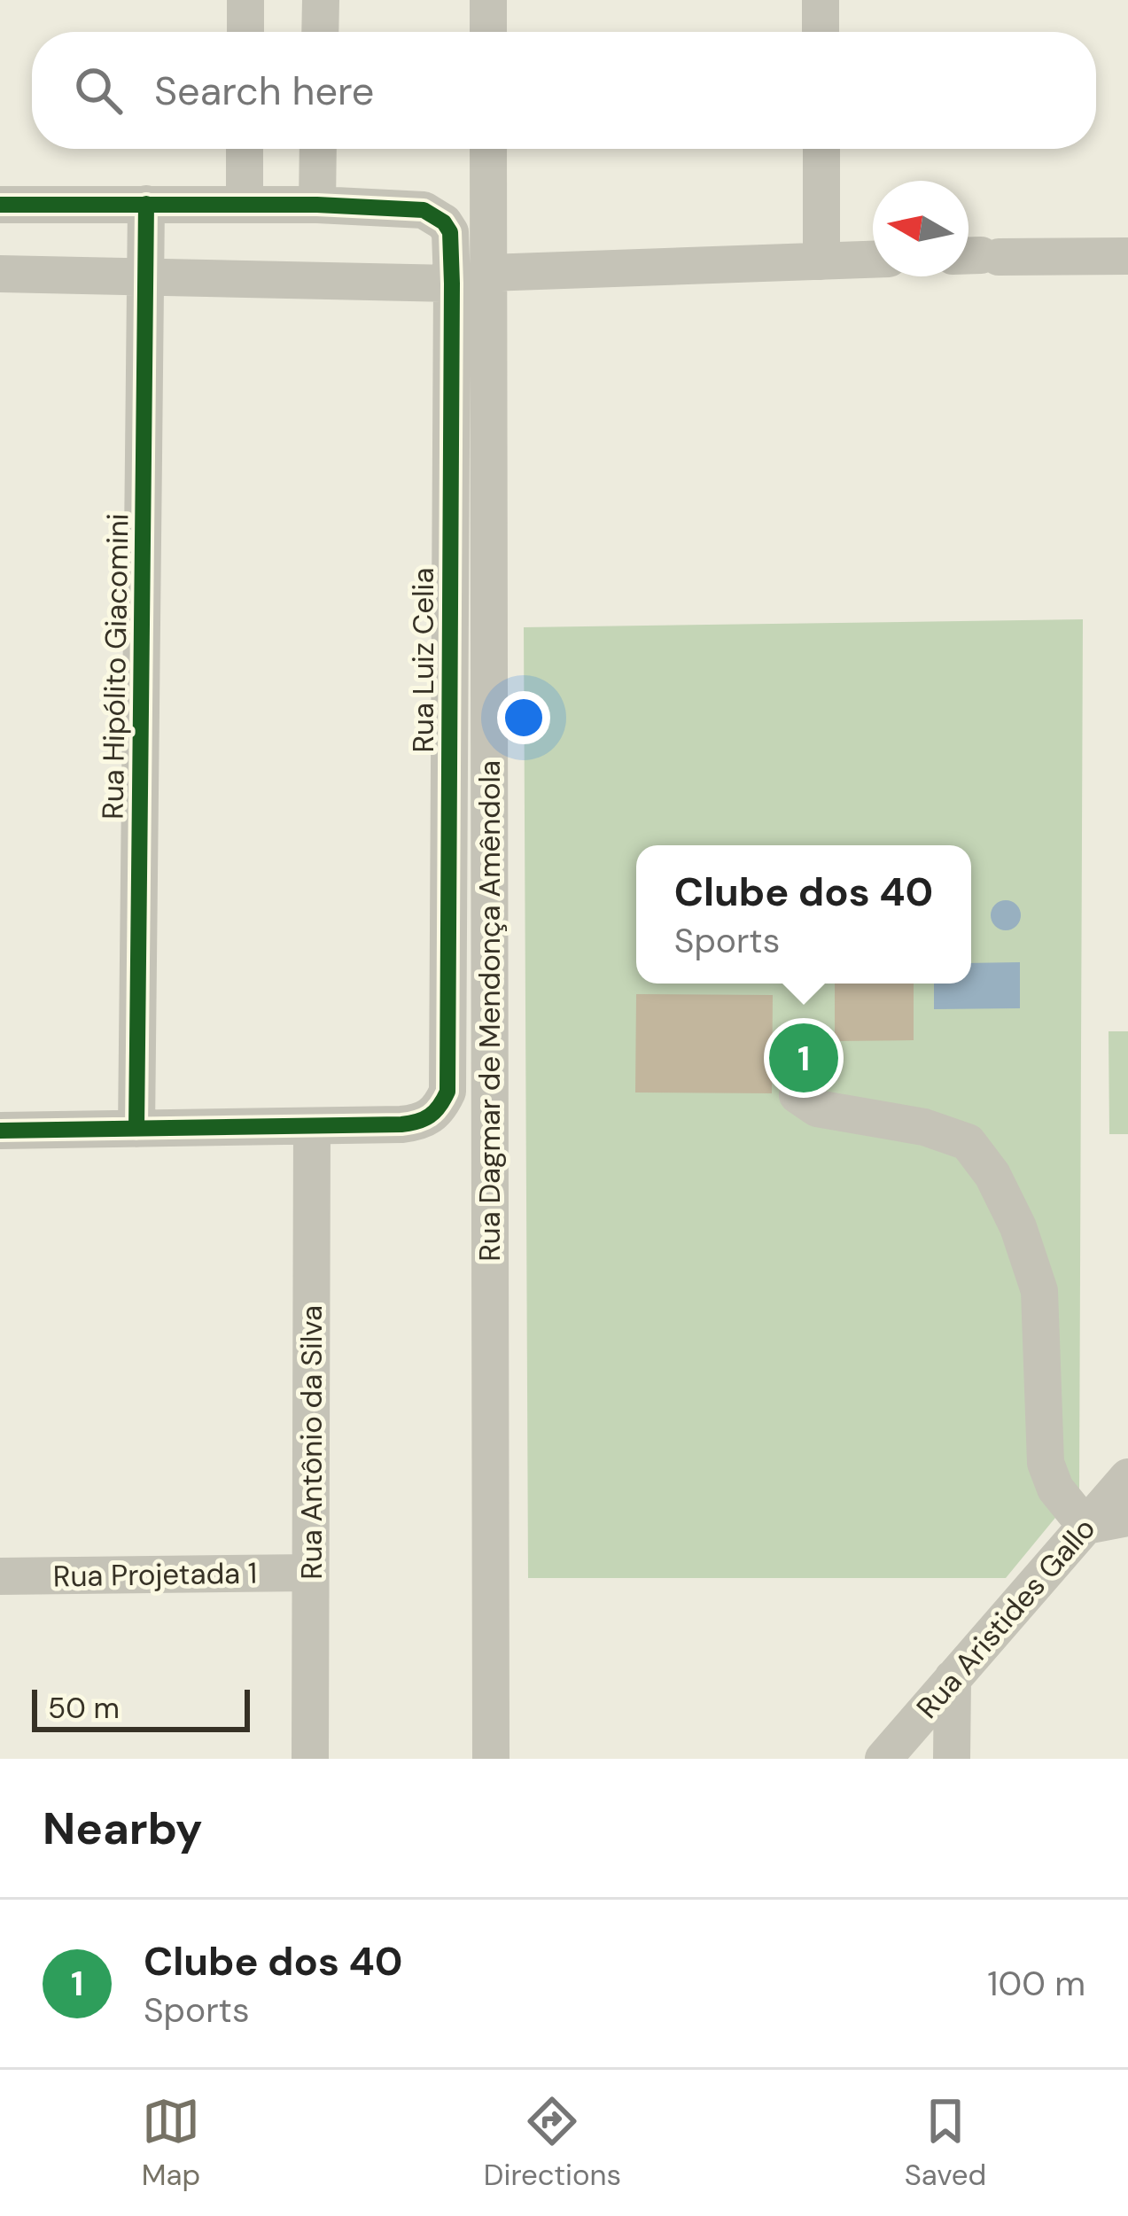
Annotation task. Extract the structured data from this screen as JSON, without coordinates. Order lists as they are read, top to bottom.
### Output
{
  "streets": {
    "street": [
      "Rua Luiz Celia",
      "Rua Hipólito Giacomini",
      "Rua Dagmar de Mendonça Amêndola",
      "Rua Antônio da Silva",
      "Rua Projetada 1",
      "Rua Aristides Gallo"
    ]
  },
  "crossings": [
    ["Rua Luiz Celia", "Rua Antônio da Silva"],
    ["Rua Antônio da Silva", "Rua Projetada 1"]
  ],
  "scale_bar": "50 m",
  "north": "left",
  "page": {
    "search": "Search here",
    "popup": ["Clube dos 40", "Sports"],
    "pins": "1",
    "scale": "50 m",
    "heading": "Nearby",
    "list": [
      {
        "mark": "1",
        "name": "Clube dos 40",
        "note": "Sports",
        "value": "100 m"
      }
    ],
    "nav": ["Map", "Directions", "Saved"]
  }
}
